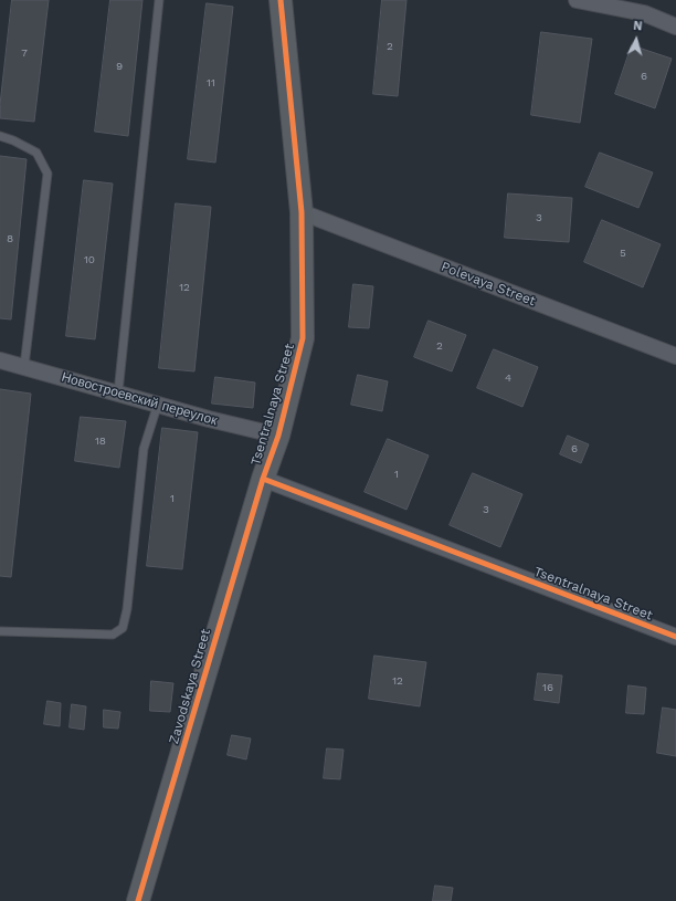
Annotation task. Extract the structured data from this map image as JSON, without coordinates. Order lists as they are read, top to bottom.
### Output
{
  "streets": {
    "street": [
      "Polevaya Street",
      "Новостроевский переулок",
      "Tsentralnaya Street",
      "Zavodskaya Street"
    ]
  },
  "crossings": [
    ["Polevaya Street", "Tsentralnaya Street"],
    ["Новостроевский переулок", "Tsentralnaya Street"],
    ["Tsentralnaya Street", "Zavodskaya Street"]
  ],
  "house_numbers": [
    "2",
    "7",
    "9",
    "6",
    "11",
    "3",
    "8",
    "5",
    "10",
    "12",
    "2",
    "4",
    "18",
    "6",
    "1",
    "1",
    "3",
    "12",
    "16"
  ],
  "north": "top"
}
